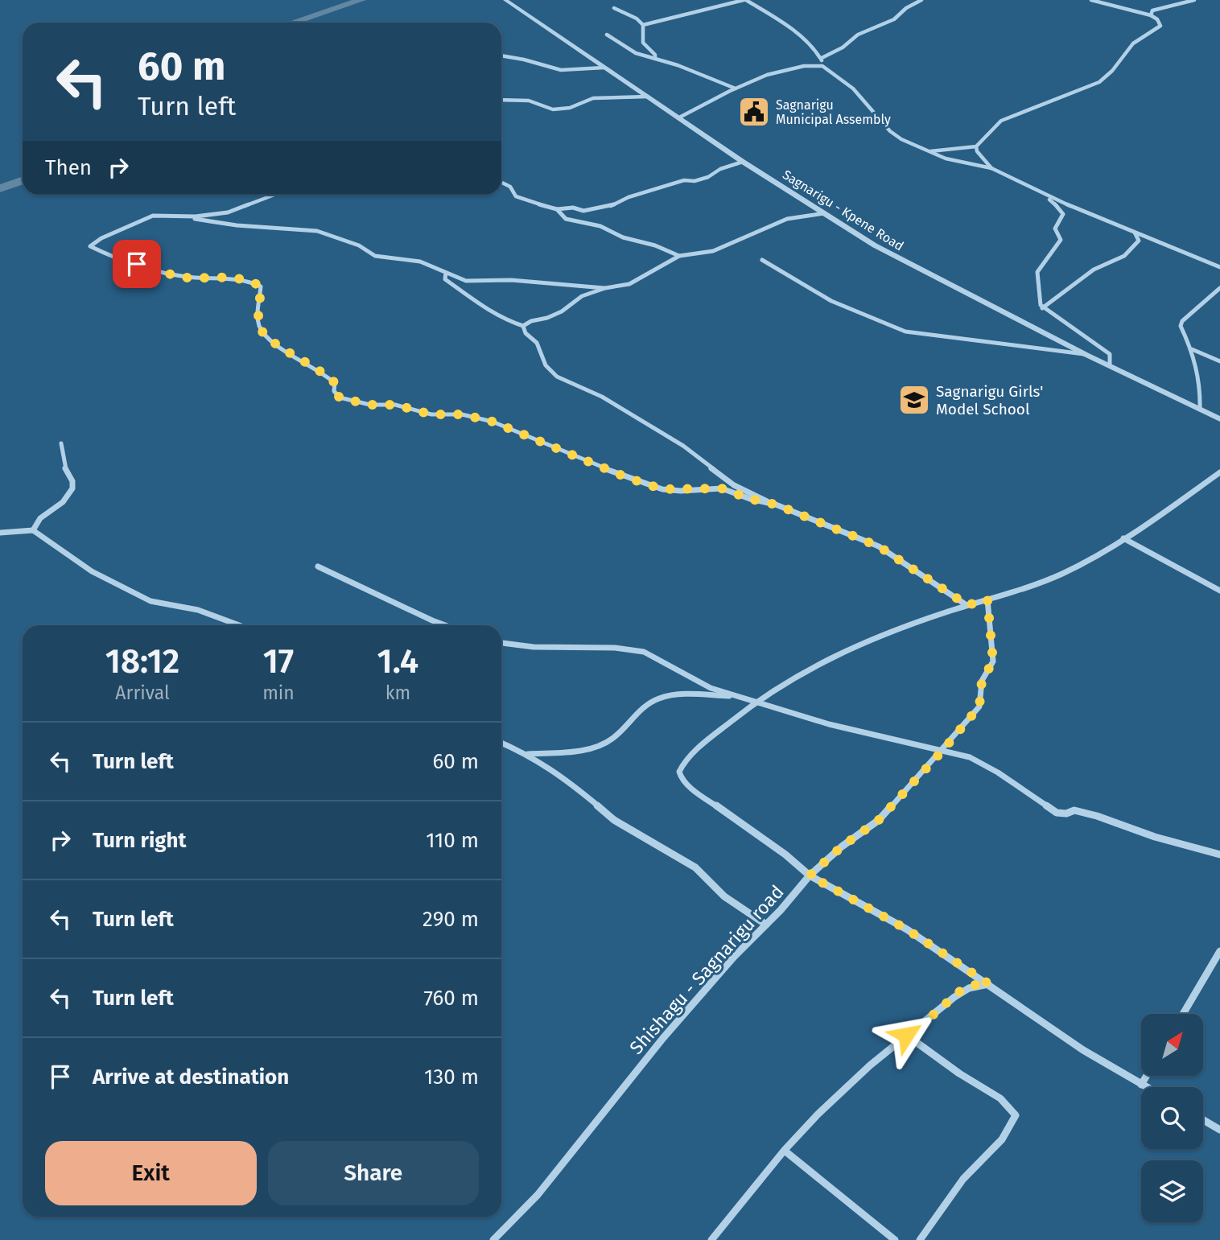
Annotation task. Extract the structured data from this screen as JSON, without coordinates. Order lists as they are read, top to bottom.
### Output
{
  "streets": {
    "street": ["Sagnarigu - Kpene Road", "Shishagu - Sagnarigu road"]
  },
  "places": {
    "public building": ["Sagnarigu Municipal Assembly"],
    "school or university": ["Sagnarigu Girls' Model School"]
  },
  "north": "top right",
  "page": {
    "turn": ["60 m", "Turn left"],
    "then": "Then",
    "eta": [
      "18:12",
      "Arrival",
      "17",
      "min",
      "1.4",
      "km"
    ],
    "list": [
      {
        "name": "Turn left",
        "value": "60 m"
      },
      {
        "name": "Turn right",
        "value": "110 m"
      },
      {
        "name": "Turn left",
        "value": "290 m"
      },
      {
        "name": "Turn left",
        "value": "760 m"
      },
      {
        "name": "Arrive at destination",
        "value": "130 m"
      }
    ],
    "buttons": ["Exit", "Share"]
  }
}
